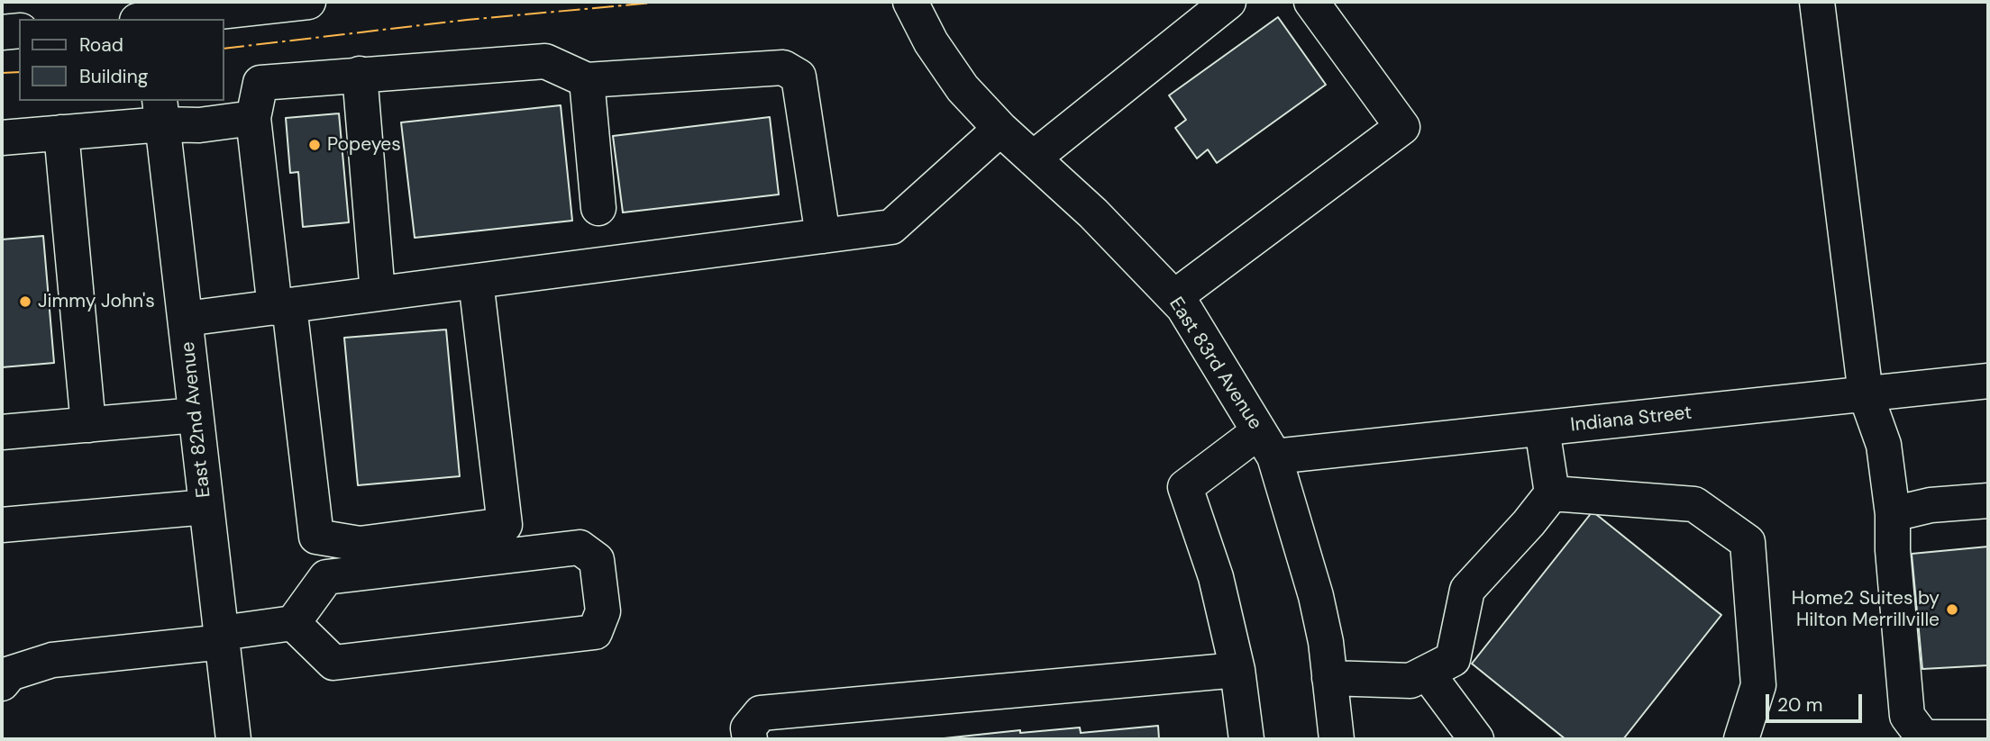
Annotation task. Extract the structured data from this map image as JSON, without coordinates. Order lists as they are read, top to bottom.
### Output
{
  "streets": {
    "street": ["East 83rd Avenue", "East 82nd Avenue", "Indiana Street"]
  },
  "crossings": [
    ["East 83rd Avenue", "Indiana Street"]
  ],
  "places": ["Popeyes", "Jimmy John's", "Home2 Suites by Hilton Merrillville"],
  "legend": ["Road", "Building"],
  "scale_bar": "20 m"
}
